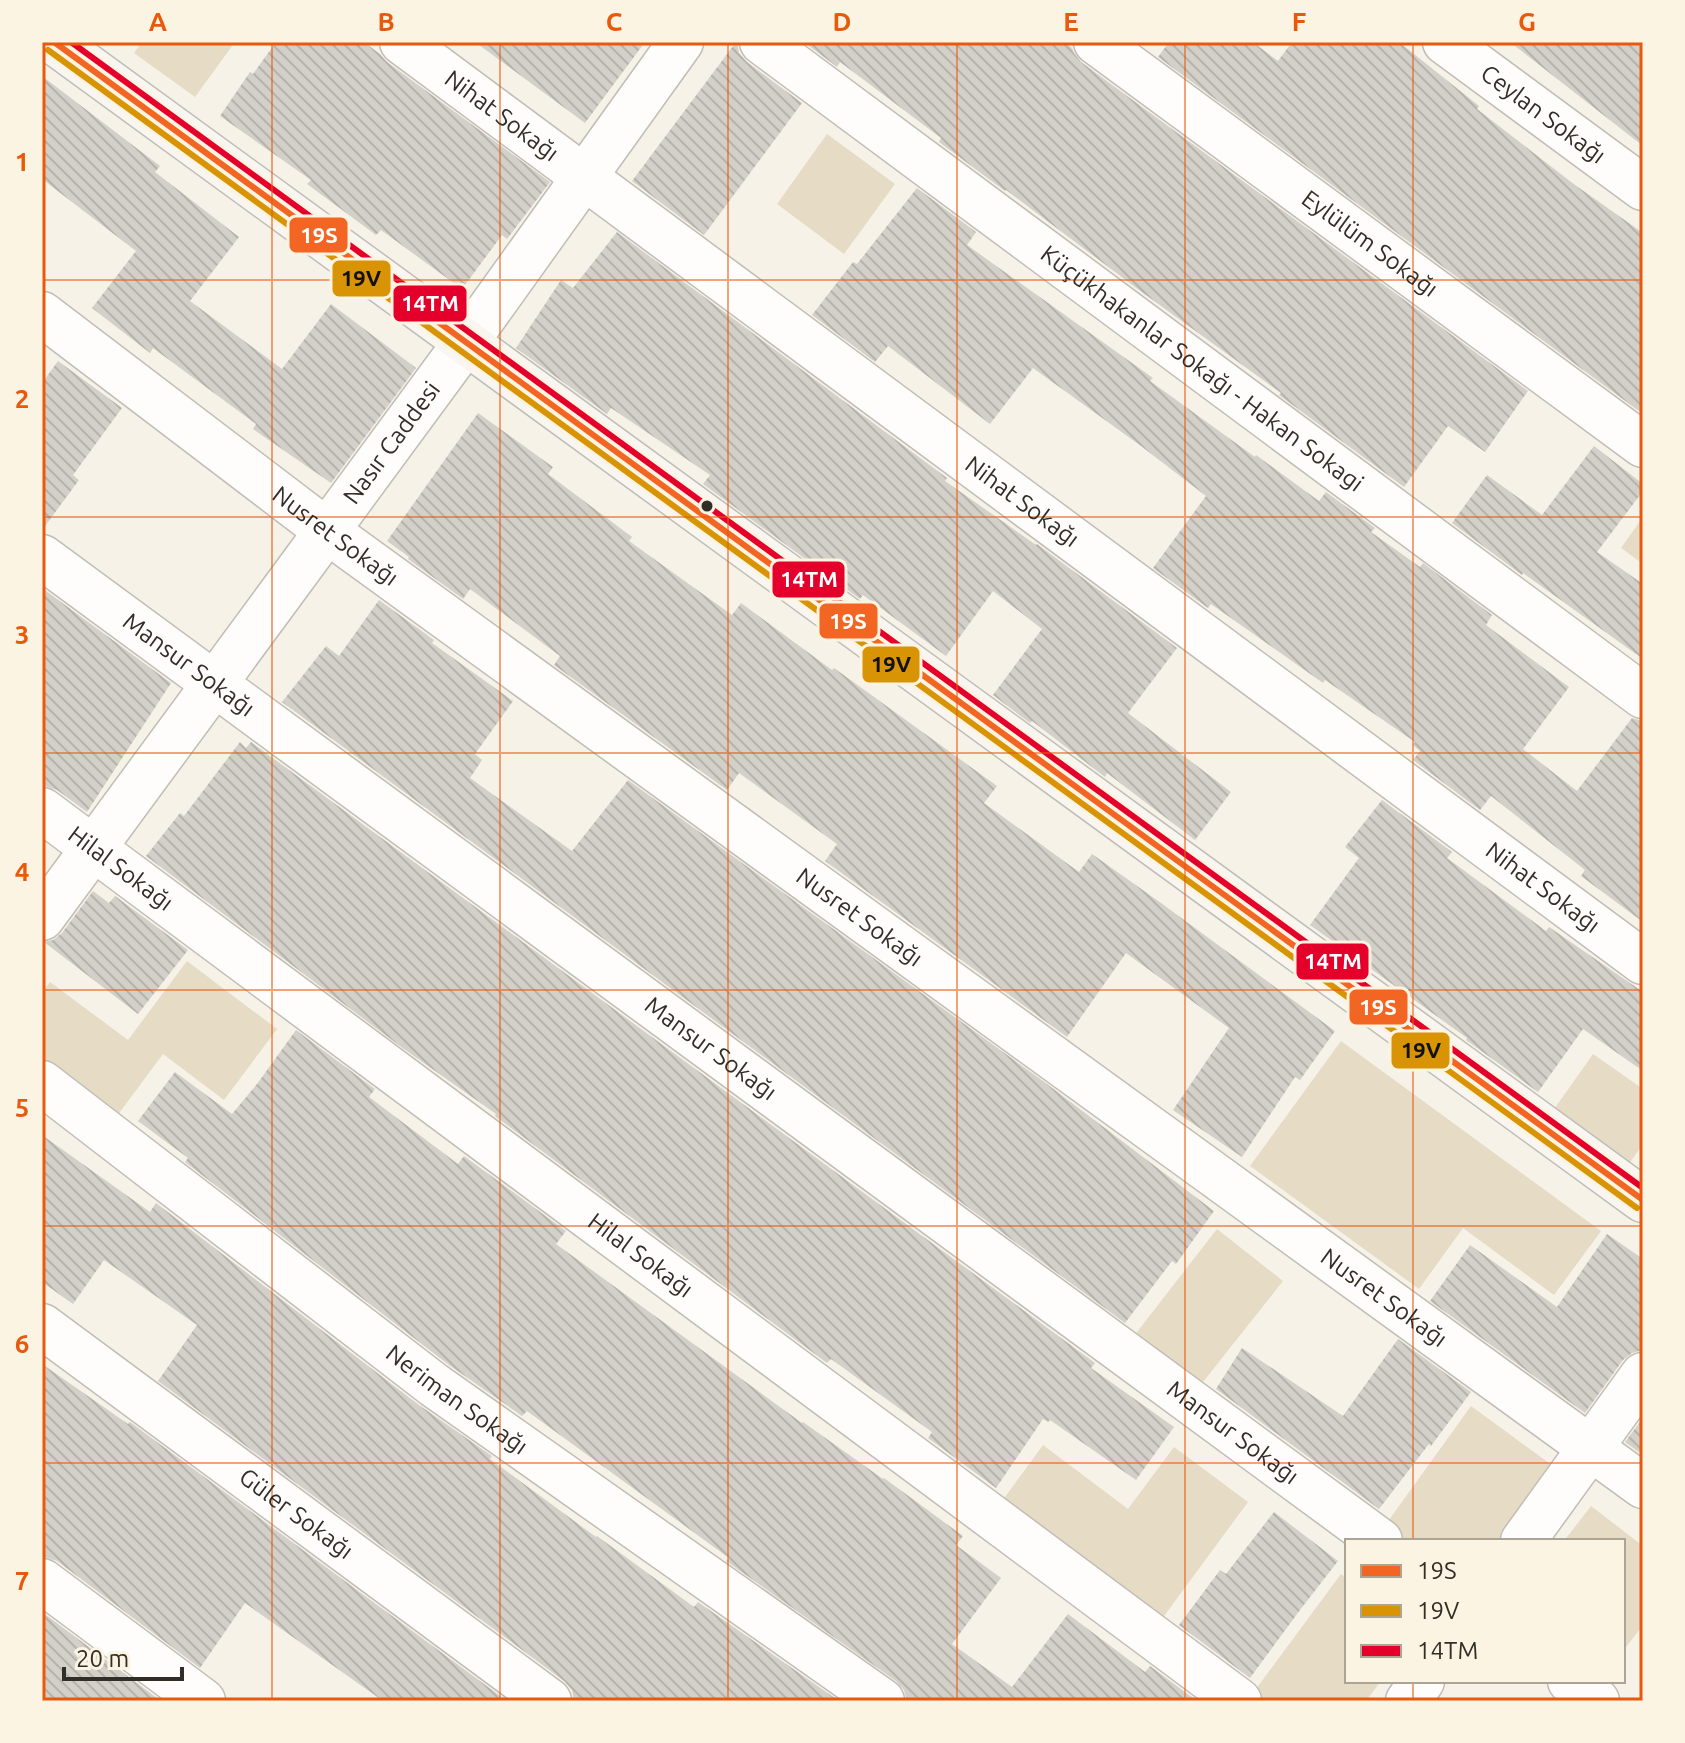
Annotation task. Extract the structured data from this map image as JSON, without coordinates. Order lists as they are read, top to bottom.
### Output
{
  "streets": {
    "street": [
      "Ceylan Sokağı",
      "Nihat Sokağı",
      "Eylülüm Sokağı",
      "Küçükhakanlar Sokağı - Hakan Sokagi",
      "Nasır Caddesi",
      "Nusret Sokağı",
      "Mansur Sokağı",
      "Hilal Sokağı",
      "Neriman Sokağı",
      "Güler Sokağı"
    ]
  },
  "crossings": [
    ["Nihat Sokağı", "Nasır Caddesi"],
    ["Nasır Caddesi", "Nusret Sokağı"],
    ["Nasır Caddesi", "Mansur Sokağı"],
    ["Nasır Caddesi", "Hilal Sokağı"]
  ],
  "lines": ["transit line 19S", "transit line 14TM", "transit line 19V"],
  "legend": ["19S", "19V", "14TM"],
  "scale_bar": "20 m",
  "grid": {
    "columns": [
      "A",
      "B",
      "C",
      "D",
      "E",
      "F",
      "G"
    ],
    "rows": [
      "1",
      "2",
      "3",
      "4",
      "5",
      "6",
      "7"
    ]
  }
}
